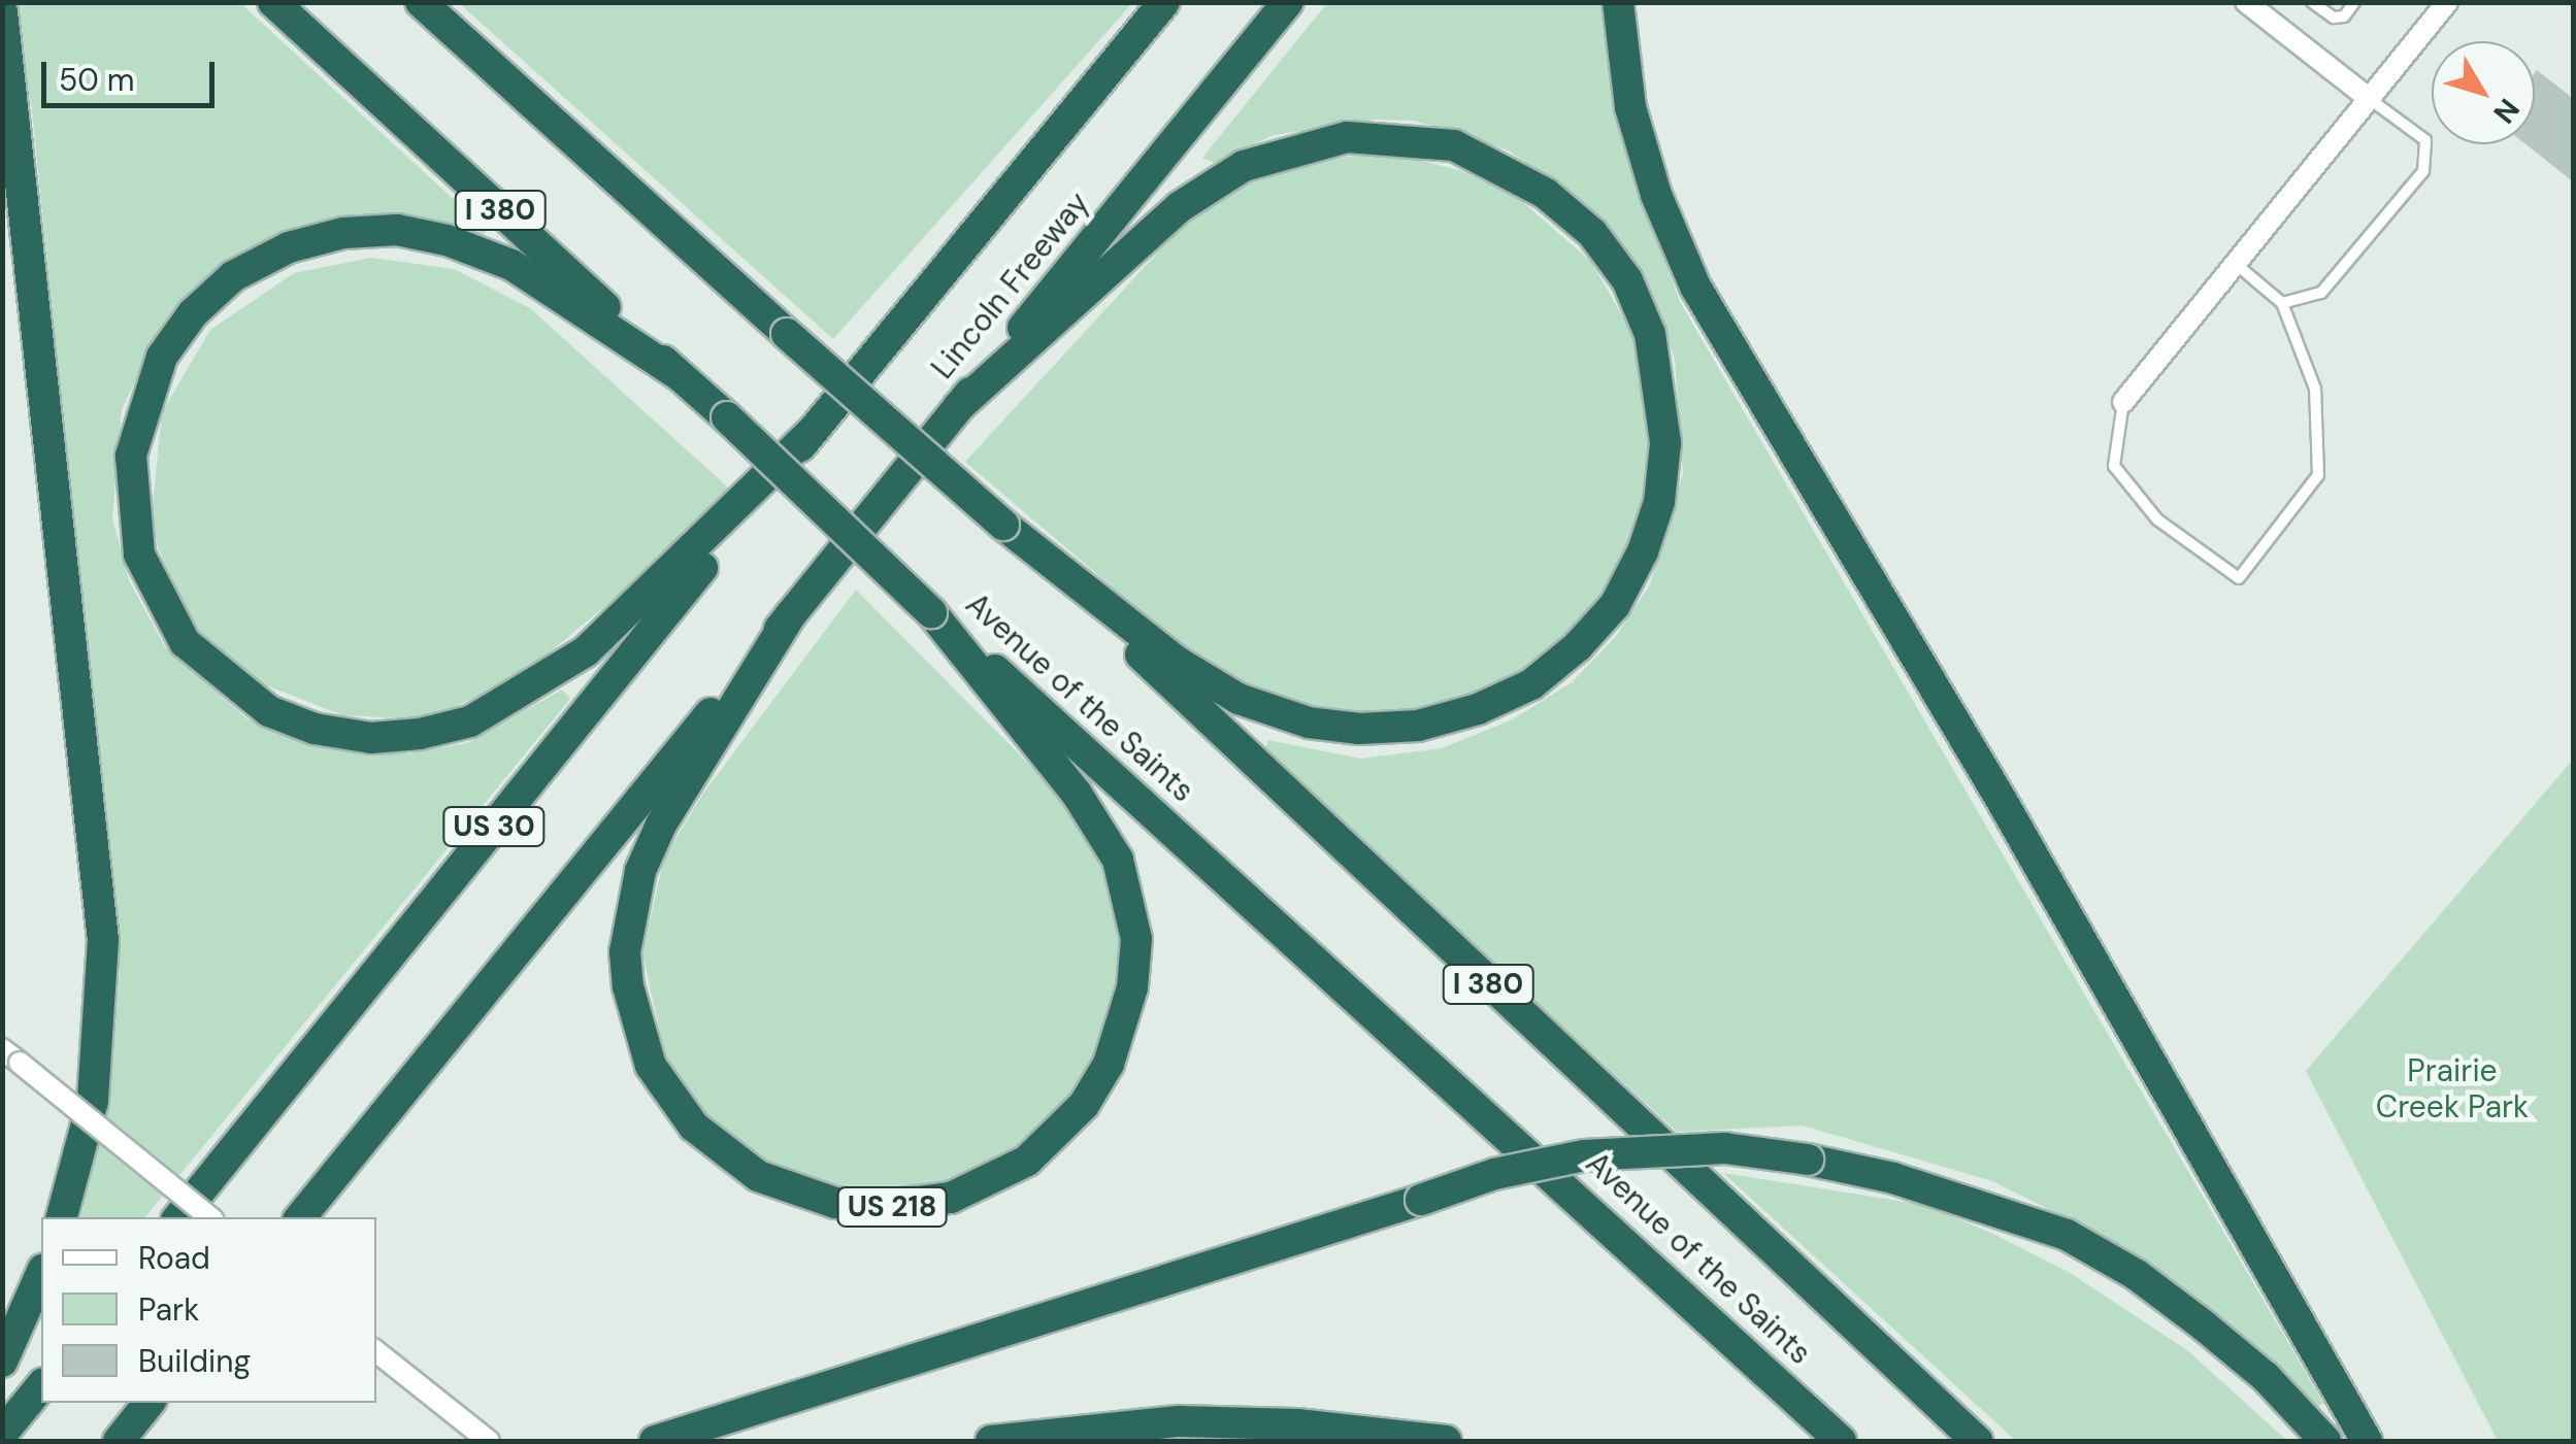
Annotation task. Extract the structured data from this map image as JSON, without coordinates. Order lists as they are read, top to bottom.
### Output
{
  "streets": {
    "highway": [
      "I 380",
      "Lincoln Freeway",
      "Avenue of the Saints",
      "US 30",
      "US 218"
    ]
  },
  "crossings": [
    ["Lincoln Freeway", "US 30"],
    ["Lincoln Freeway", "US 218"],
    ["Avenue of the Saints", "US 218"],
    ["US 30", "US 218"]
  ],
  "parks": ["Prairie Creek Park"],
  "legend": ["Road", "Park", "Building"],
  "scale_bar": "50 m",
  "north": "bottom right"
}
